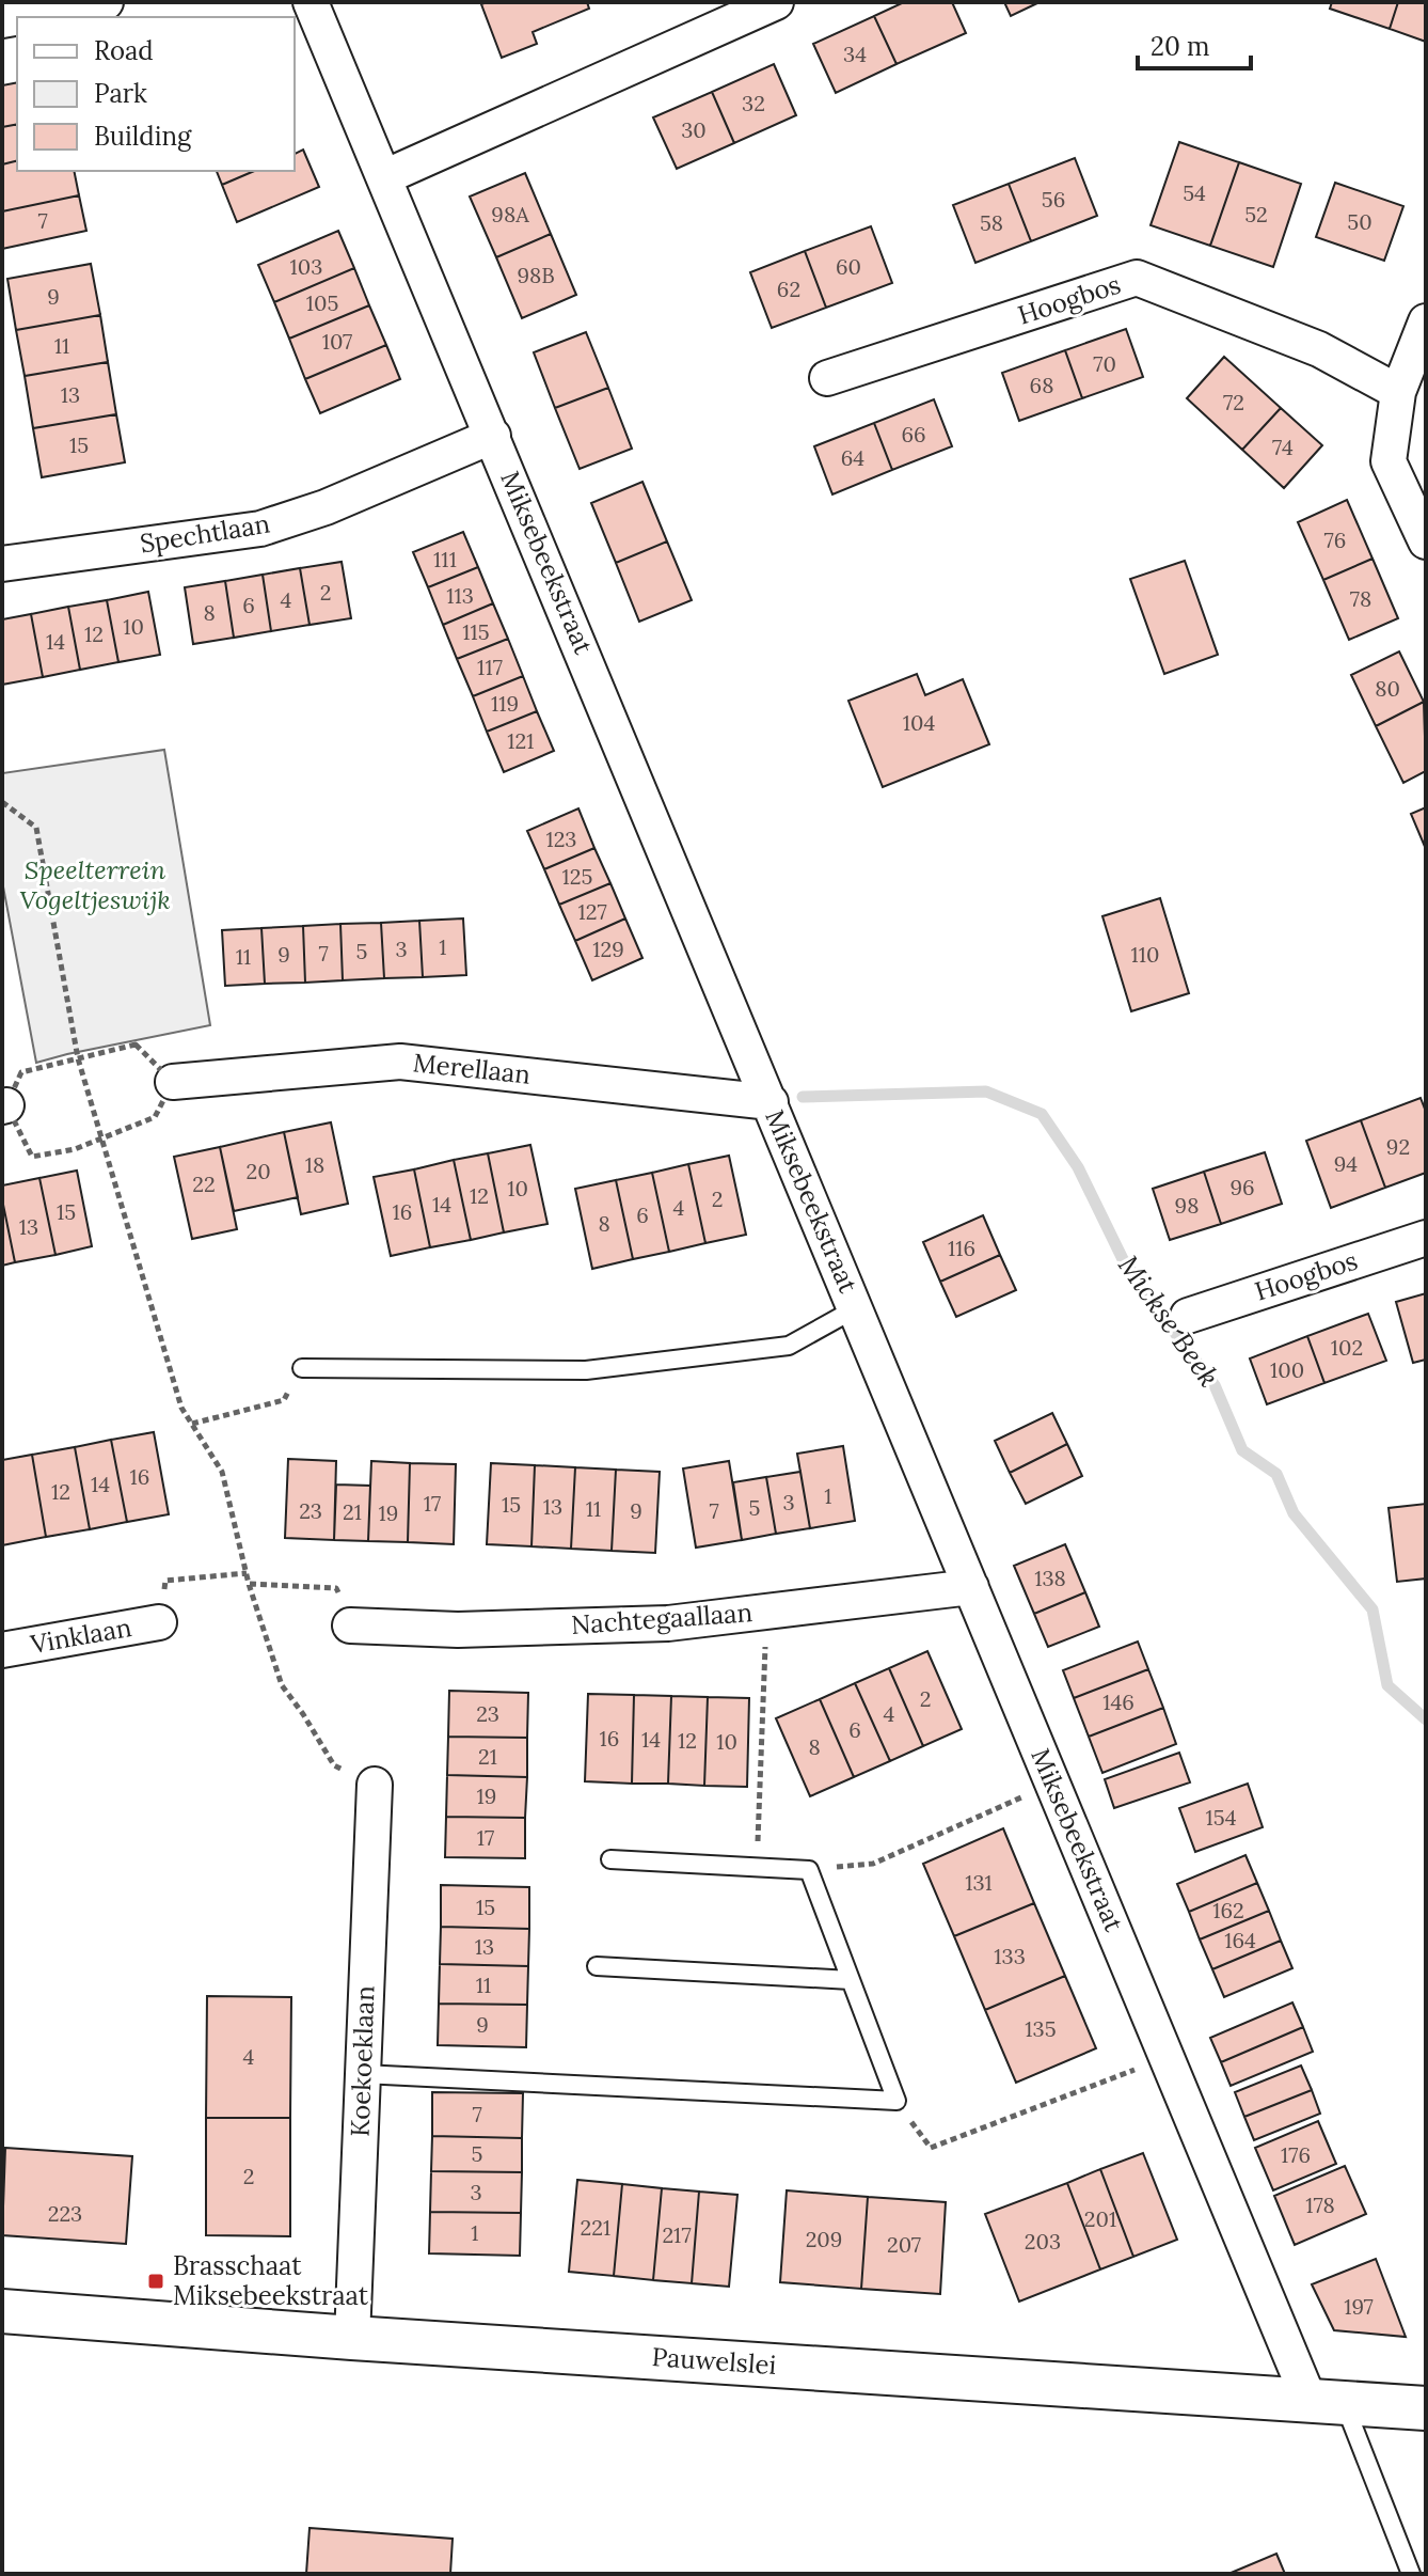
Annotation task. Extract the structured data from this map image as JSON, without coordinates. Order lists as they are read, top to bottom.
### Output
{
  "streets": {
    "street": [
      "Hoogbos",
      "Spechtlaan",
      "Miksebeekstraat",
      "Merellaan",
      "Nachtegaallaan",
      "Vinklaan",
      "Koekoeklaan",
      "Pauwelslei"
    ]
  },
  "crossings": [
    ["Spechtlaan", "Miksebeekstraat"],
    ["Miksebeekstraat", "Merellaan"],
    ["Miksebeekstraat", "Nachtegaallaan"],
    ["Miksebeekstraat", "Pauwelslei"],
    ["Koekoeklaan", "Pauwelslei"]
  ],
  "water": ["Mickse Beek"],
  "parks": ["Speelterrein Vogeltjeswijk"],
  "places": {
    "transit": ["Brasschaat Miksebeekstraat"]
  },
  "house_numbers": [
    "34",
    "32",
    "30",
    "54",
    "56",
    "98A",
    "52",
    "7",
    "50",
    "58",
    "103",
    "60",
    "98B",
    "62",
    "9",
    "105",
    "107",
    "11",
    "70",
    "68",
    "13",
    "72",
    "66",
    "15",
    "74",
    "64",
    "76",
    "111",
    "2",
    "113",
    "78",
    "4",
    "6",
    "8",
    "10",
    "115",
    "12",
    "14",
    "117",
    "80",
    "119",
    "104",
    "121",
    "123",
    "125",
    "127",
    "1",
    "3",
    "129",
    "5",
    "7",
    "9",
    "110",
    "11",
    "92",
    "94",
    "18",
    "20",
    "22",
    "96",
    "10",
    "12",
    "2",
    "14",
    "98",
    "4",
    "15",
    "16",
    "6",
    "8",
    "13",
    "116",
    "102",
    "100",
    "16",
    "14",
    "12",
    "1",
    "3",
    "17",
    "15",
    "13",
    "5",
    "11",
    "23",
    "9",
    "7",
    "21",
    "19",
    "138",
    "2",
    "146",
    "23",
    "4",
    "6",
    "16",
    "14",
    "12",
    "10",
    "8",
    "21",
    "19",
    "154",
    "17",
    "131",
    "15",
    "162",
    "164",
    "13",
    "133",
    "11",
    "9",
    "135",
    "4",
    "7",
    "5",
    "176",
    "2",
    "3",
    "178",
    "223",
    "201",
    "221",
    "1",
    "217",
    "209",
    "203",
    "207",
    "197"
  ],
  "legend": ["Road", "Park", "Building"],
  "scale_bar": "20 m"
}
